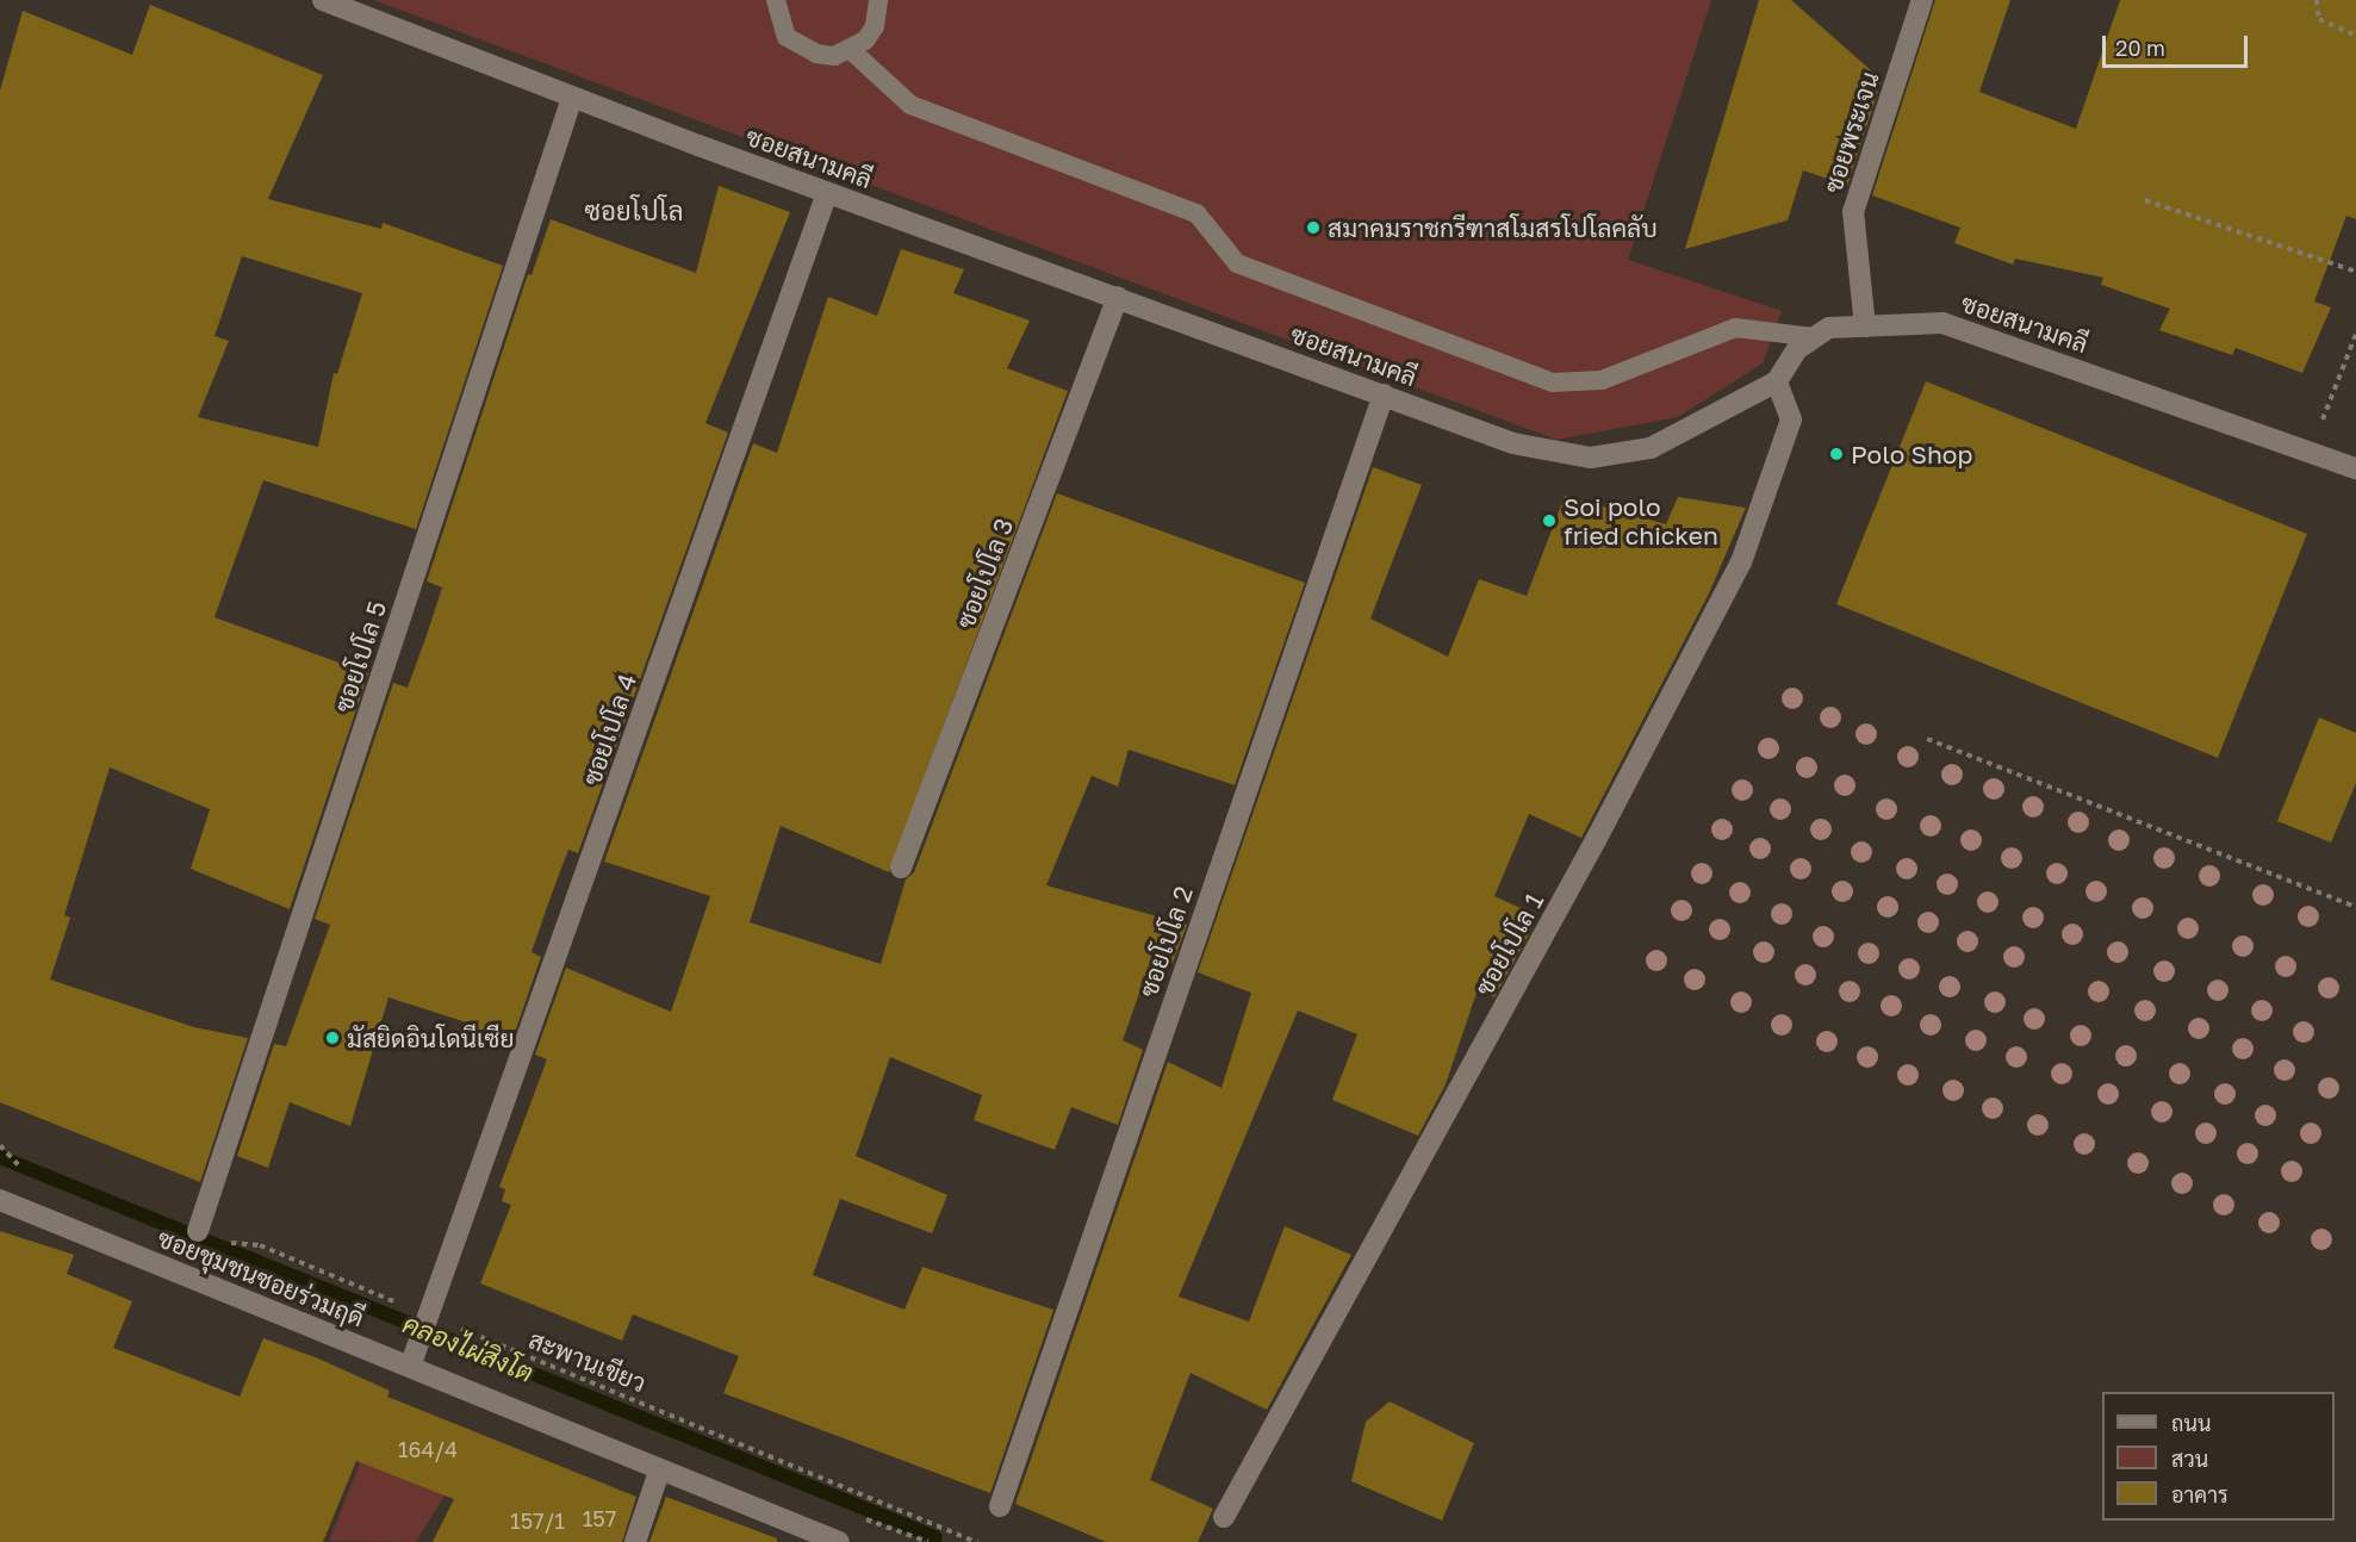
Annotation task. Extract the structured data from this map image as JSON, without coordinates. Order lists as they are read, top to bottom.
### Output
{
  "streets": {
    "street": [
      "ซอยพระเจน",
      "ซอยสนามคลี",
      "ซอยโปโล 3",
      "ซอยโปโล 5",
      "ซอยโปโล 4",
      "ซอยโปโล 2",
      "ซอยโปโล 1",
      "ซอยชุมชนซอยร่วมฤดี"
    ],
    "path": ["สะพานเขียว"]
  },
  "crossings": [
    ["ซอยพระเจน", "ซอยสนามคลี"],
    ["ซอยสนามคลี", "ซอยโปโล 3"],
    ["ซอยสนามคลี", "ซอยโปโล 5"],
    ["ซอยสนามคลี", "ซอยโปโล 4"],
    ["ซอยสนามคลี", "ซอยโปโล 2"],
    ["ซอยสนามคลี", "ซอยโปโล 1"],
    ["ซอยโปโล 4", "ซอยชุมชนซอยร่วมฤดี"]
  ],
  "districts": ["ซอยโปโล"],
  "water": ["คลองไผ่สิงโต"],
  "places": [
    "สมาคมราชกรีฑาสโมสรโปโลคลับ",
    "Polo Shop",
    "Soi polo fried chicken",
    "มัสยิดอินโดนีเซีย"
  ],
  "house_numbers": ["164/4", "157", "157/1"],
  "legend": ["ถนน", "สวน", "อาคาร"],
  "scale_bar": "20 m"
}
